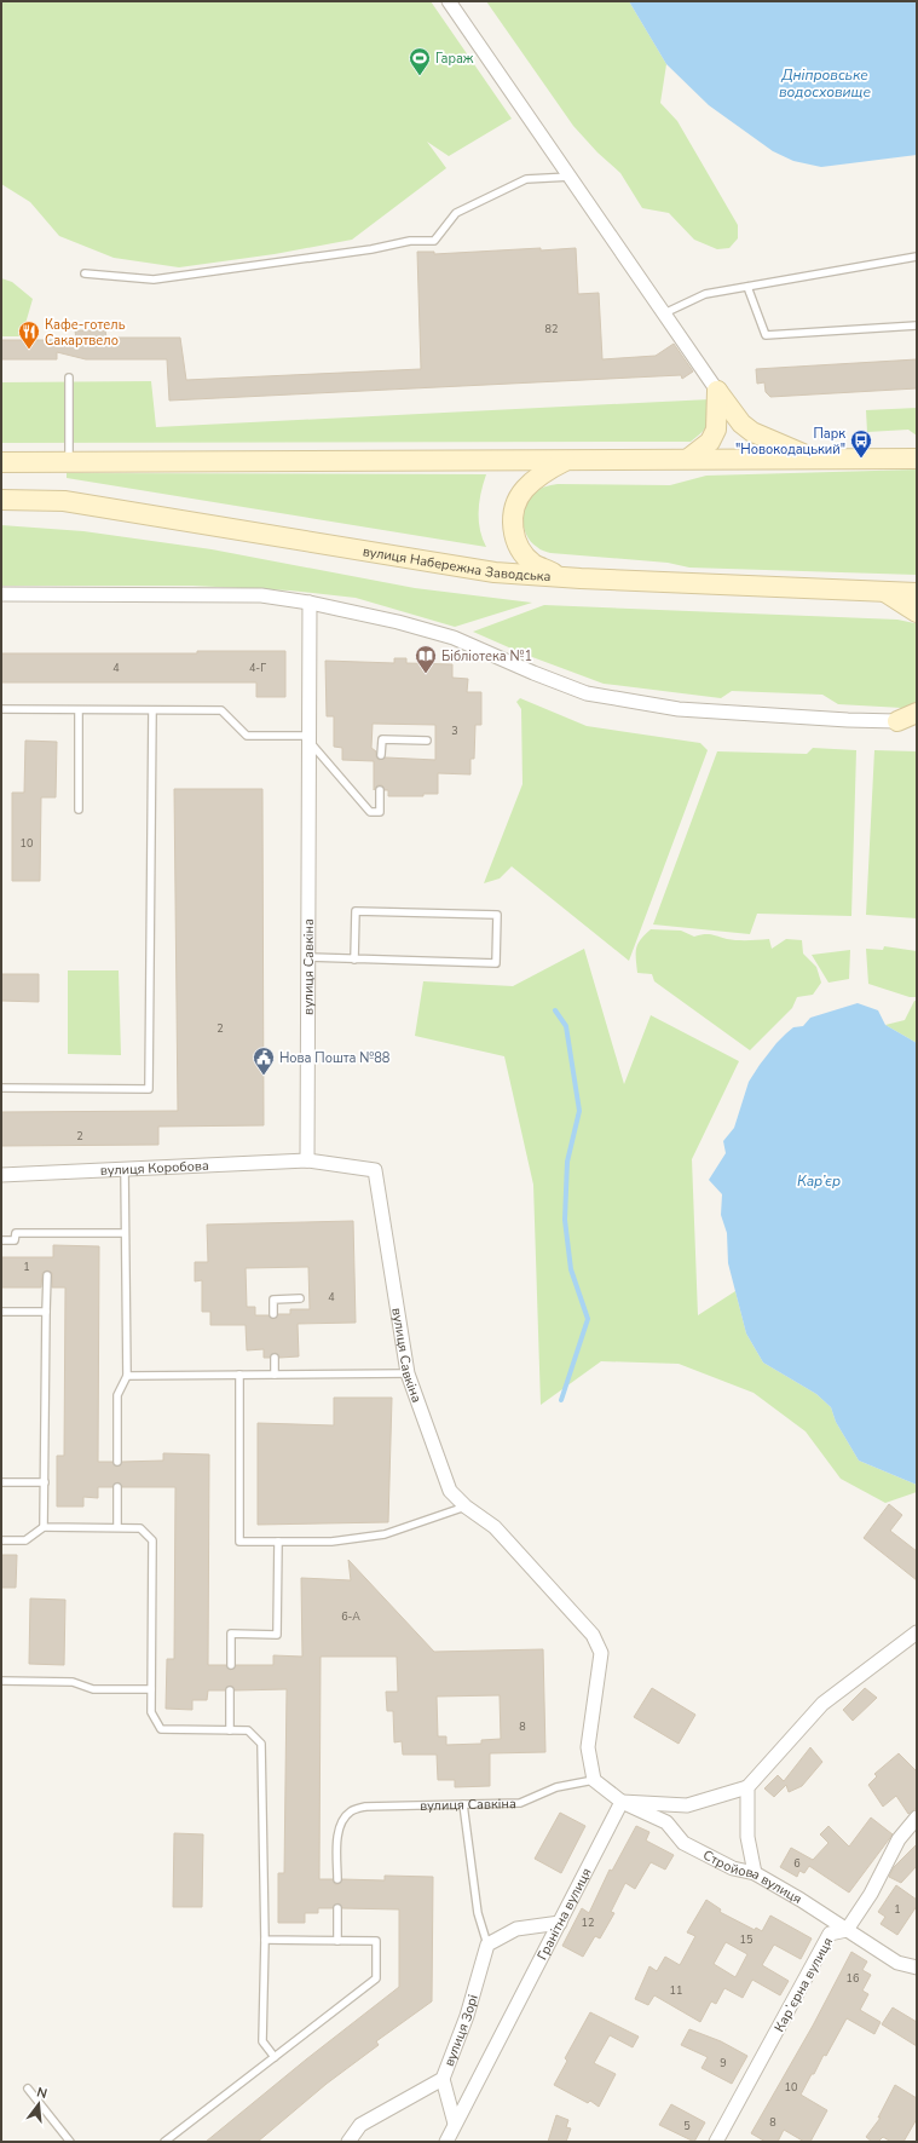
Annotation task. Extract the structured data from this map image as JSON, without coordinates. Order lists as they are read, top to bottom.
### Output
{
  "streets": {
    "main road": ["вулиця Набережна Заводська"],
    "street": [
      "вулиця Савкіна",
      "вулиця Коробова",
      "Стройова вулиця",
      "Гранітна вулиця",
      "Карʼєрна вулиця",
      "вулиця Зорі"
    ]
  },
  "crossings": [
    ["вулиця Савкіна", "вулиця Коробова"],
    ["вулиця Савкіна", "Стройова вулиця"],
    ["Стройова вулиця", "Гранітна вулиця"],
    ["Стройова вулиця", "Карʼєрна вулиця"]
  ],
  "water": ["Дніпровське водосховище", "Кар’єр"],
  "places": {
    "sports": ["Гараж"],
    "restaurant": ["Кафе-готель Сакартвело"],
    "bus stop": ["Парк \"Новокодацький\""],
    "library": ["Бібліотека №1"],
    "public building": ["Нова Пошта №88"]
  },
  "house_numbers": [
    "82",
    "4",
    "4-Г",
    "3",
    "10",
    "2",
    "2",
    "1",
    "4",
    "6-А",
    "8",
    "6",
    "1",
    "12",
    "15",
    "16",
    "11",
    "9",
    "10",
    "8",
    "5"
  ],
  "north": "top"
}
